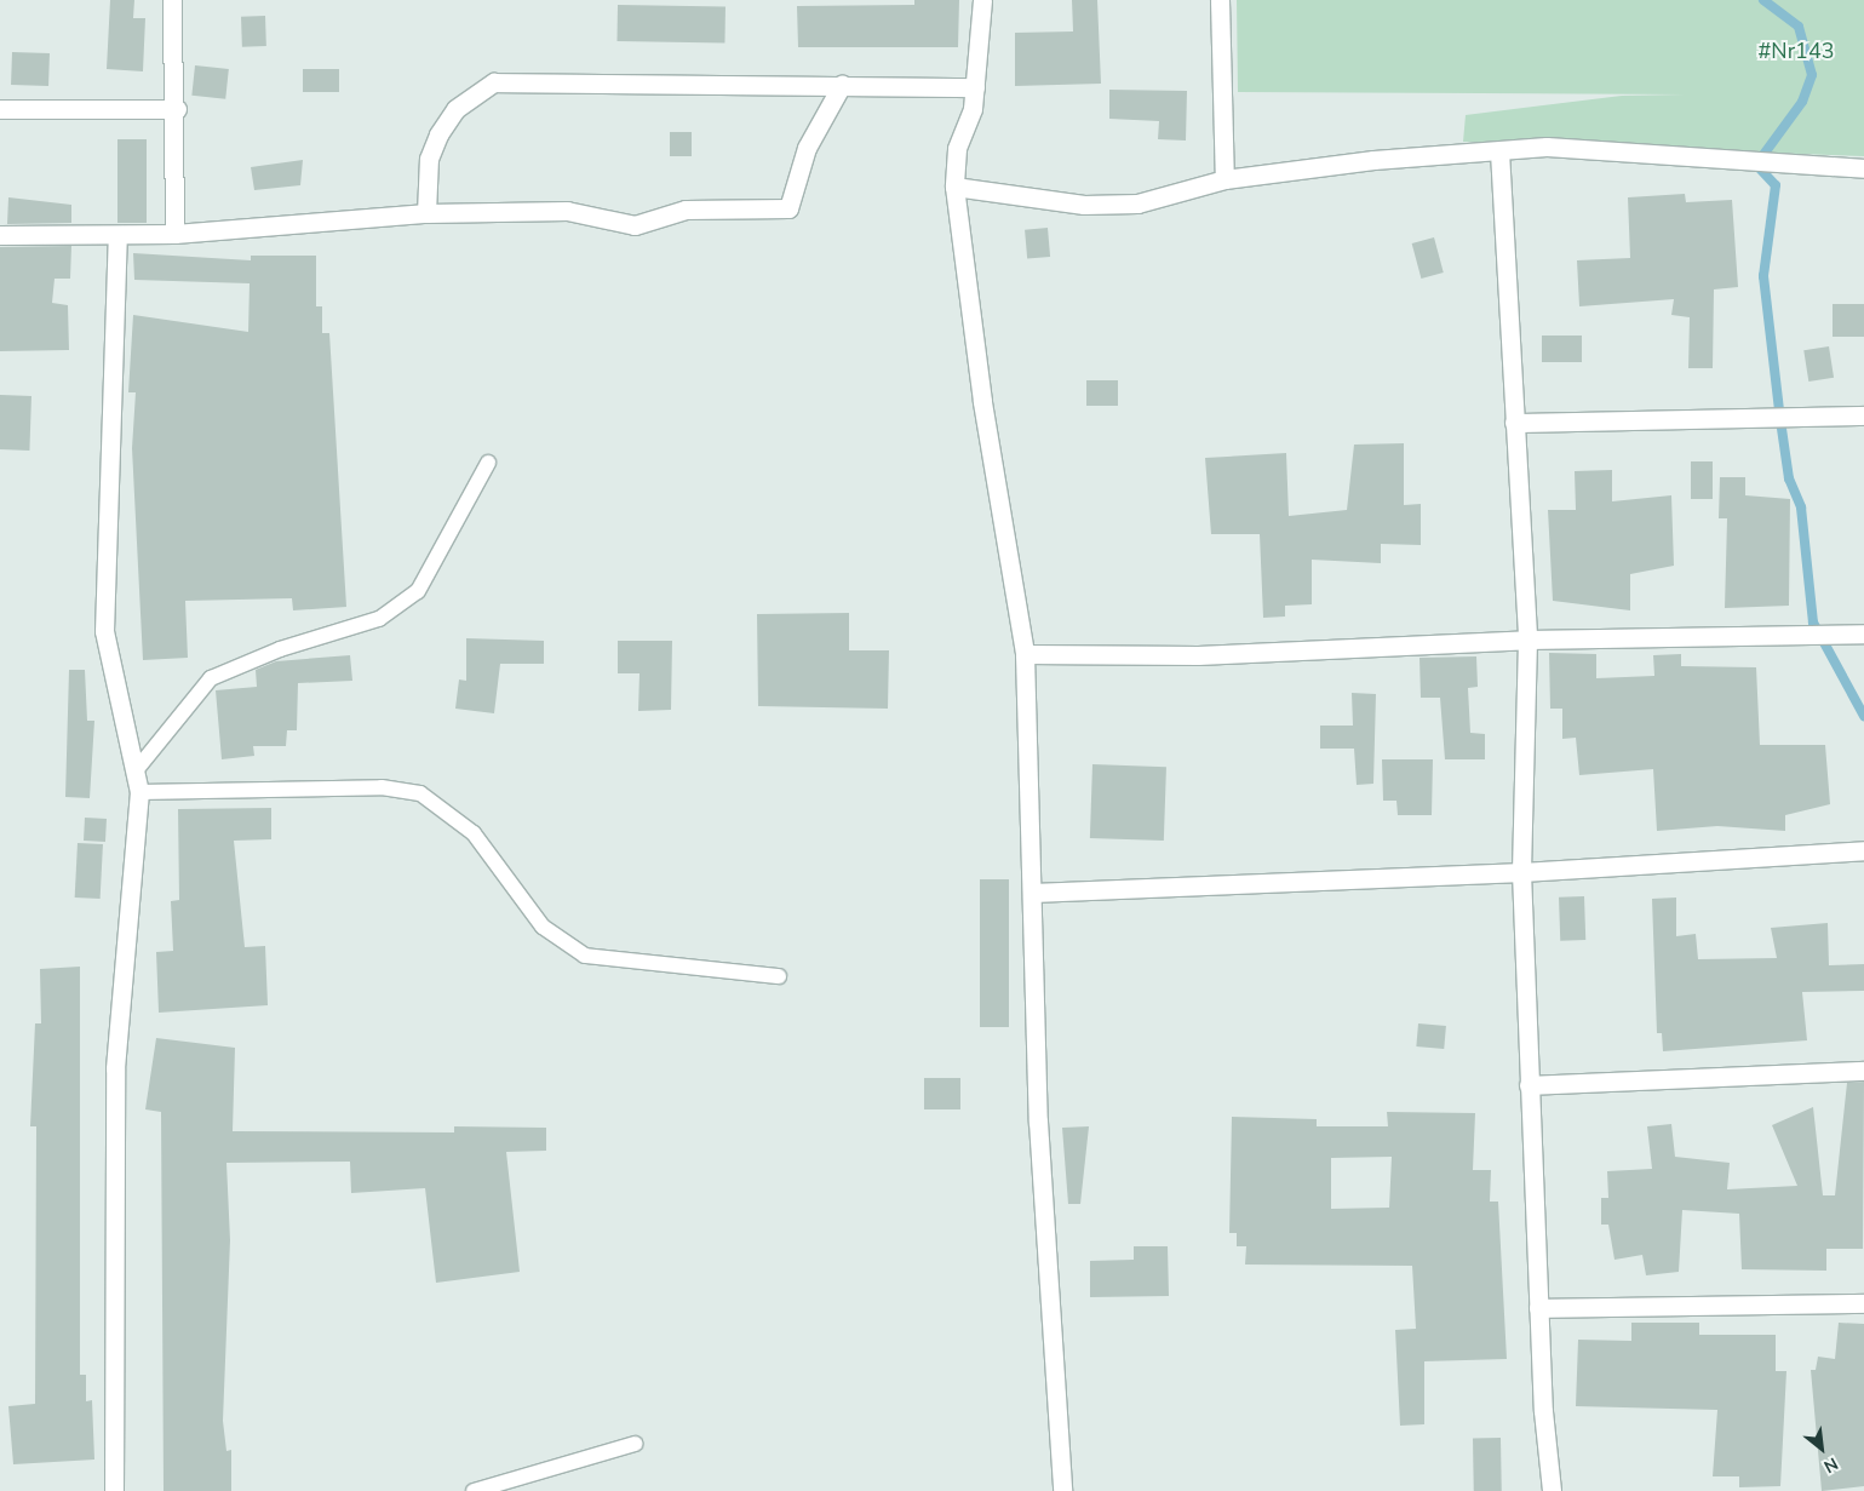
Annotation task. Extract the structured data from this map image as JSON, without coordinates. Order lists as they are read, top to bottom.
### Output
{
  "parks": ["#Nr143"],
  "north": "bottom right"
}
